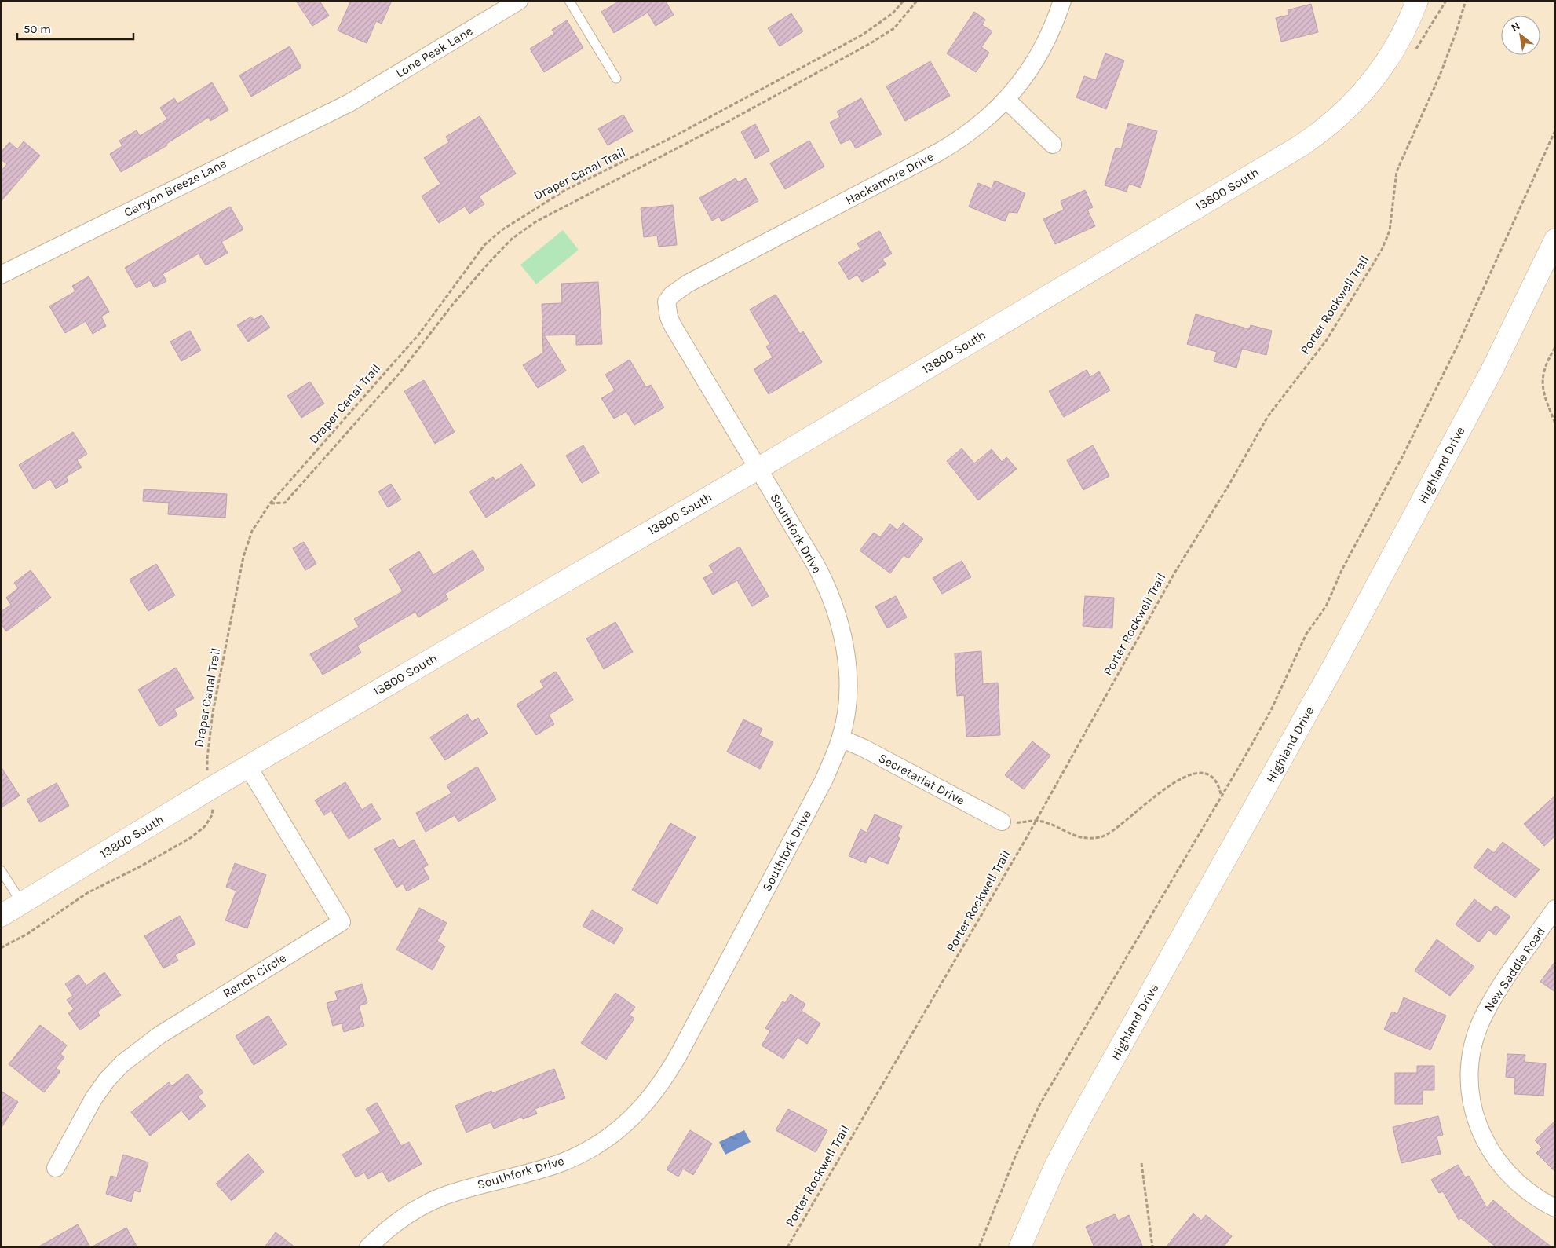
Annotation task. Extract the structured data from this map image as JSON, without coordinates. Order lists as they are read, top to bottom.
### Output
{
  "streets": {
    "main road": ["13800 South", "Highland Drive"],
    "street": [
      "Lone Peak Lane",
      "Hackamore Drive",
      "Canyon Breeze Lane",
      "Southfork Drive",
      "Secretariat Drive",
      "New Saddle Road",
      "Ranch Circle"
    ],
    "path": ["Draper Canal Trail", "Porter Rockwell Trail"]
  },
  "crossings": [
    ["Lone Peak Lane", "Canyon Breeze Lane"],
    ["Draper Canal Trail", "13800 South"],
    ["Hackamore Drive", "Southfork Drive"],
    ["13800 South", "Southfork Drive"],
    ["13800 South", "Ranch Circle"],
    ["Southfork Drive", "Secretariat Drive"]
  ],
  "scale_bar": "50 m",
  "north": "top left"
}
